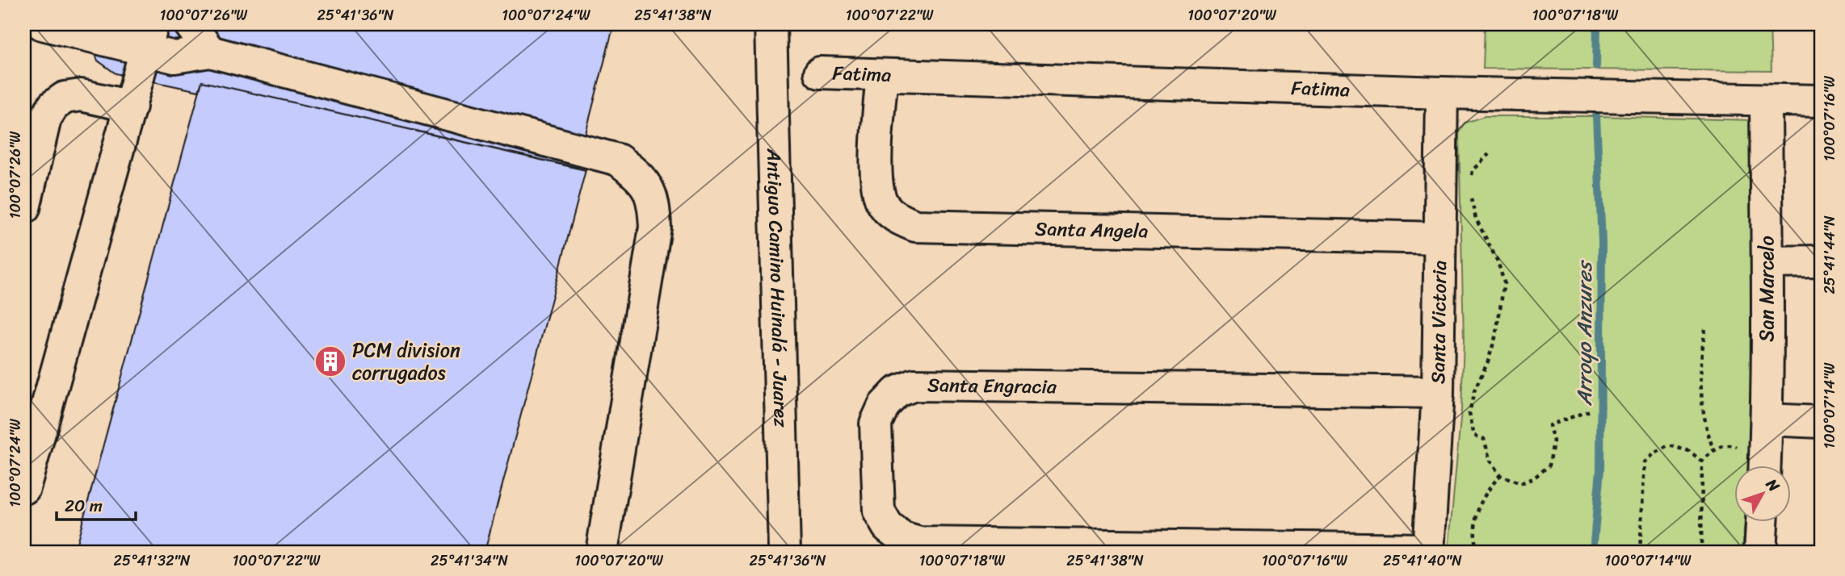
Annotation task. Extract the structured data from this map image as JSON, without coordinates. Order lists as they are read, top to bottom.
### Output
{
  "streets": {
    "street": [
      "Fatima",
      "Santa Angela",
      "Antiguo Camino Huinalá - Juarez",
      "San Marcelo",
      "Santa Victoria",
      "Santa Engracia"
    ]
  },
  "crossings": [
    ["Fatima", "Santa Angela"],
    ["Fatima", "San Marcelo"],
    ["Fatima", "Santa Victoria"],
    ["Santa Angela", "Santa Victoria"],
    ["Santa Victoria", "Santa Engracia"]
  ],
  "water": ["Arroyo Anzures"],
  "places": {
    "building": ["PCM division corrugados"]
  },
  "scale_bar": "20 m",
  "north": "top right",
  "coordinates": [
    "100°07'26\"W",
    "25°41'36\"N",
    "100°07'24\"W",
    "25°41'38\"N",
    "100°07'22\"W",
    "100°07'20\"W",
    "100°07'18\"W",
    "100°07'16\"W",
    "25°41'44\"N",
    "100°07'14\"W",
    "25°41'32\"N",
    "25°41'34\"N",
    "25°41'40\"N"
  ]
}
